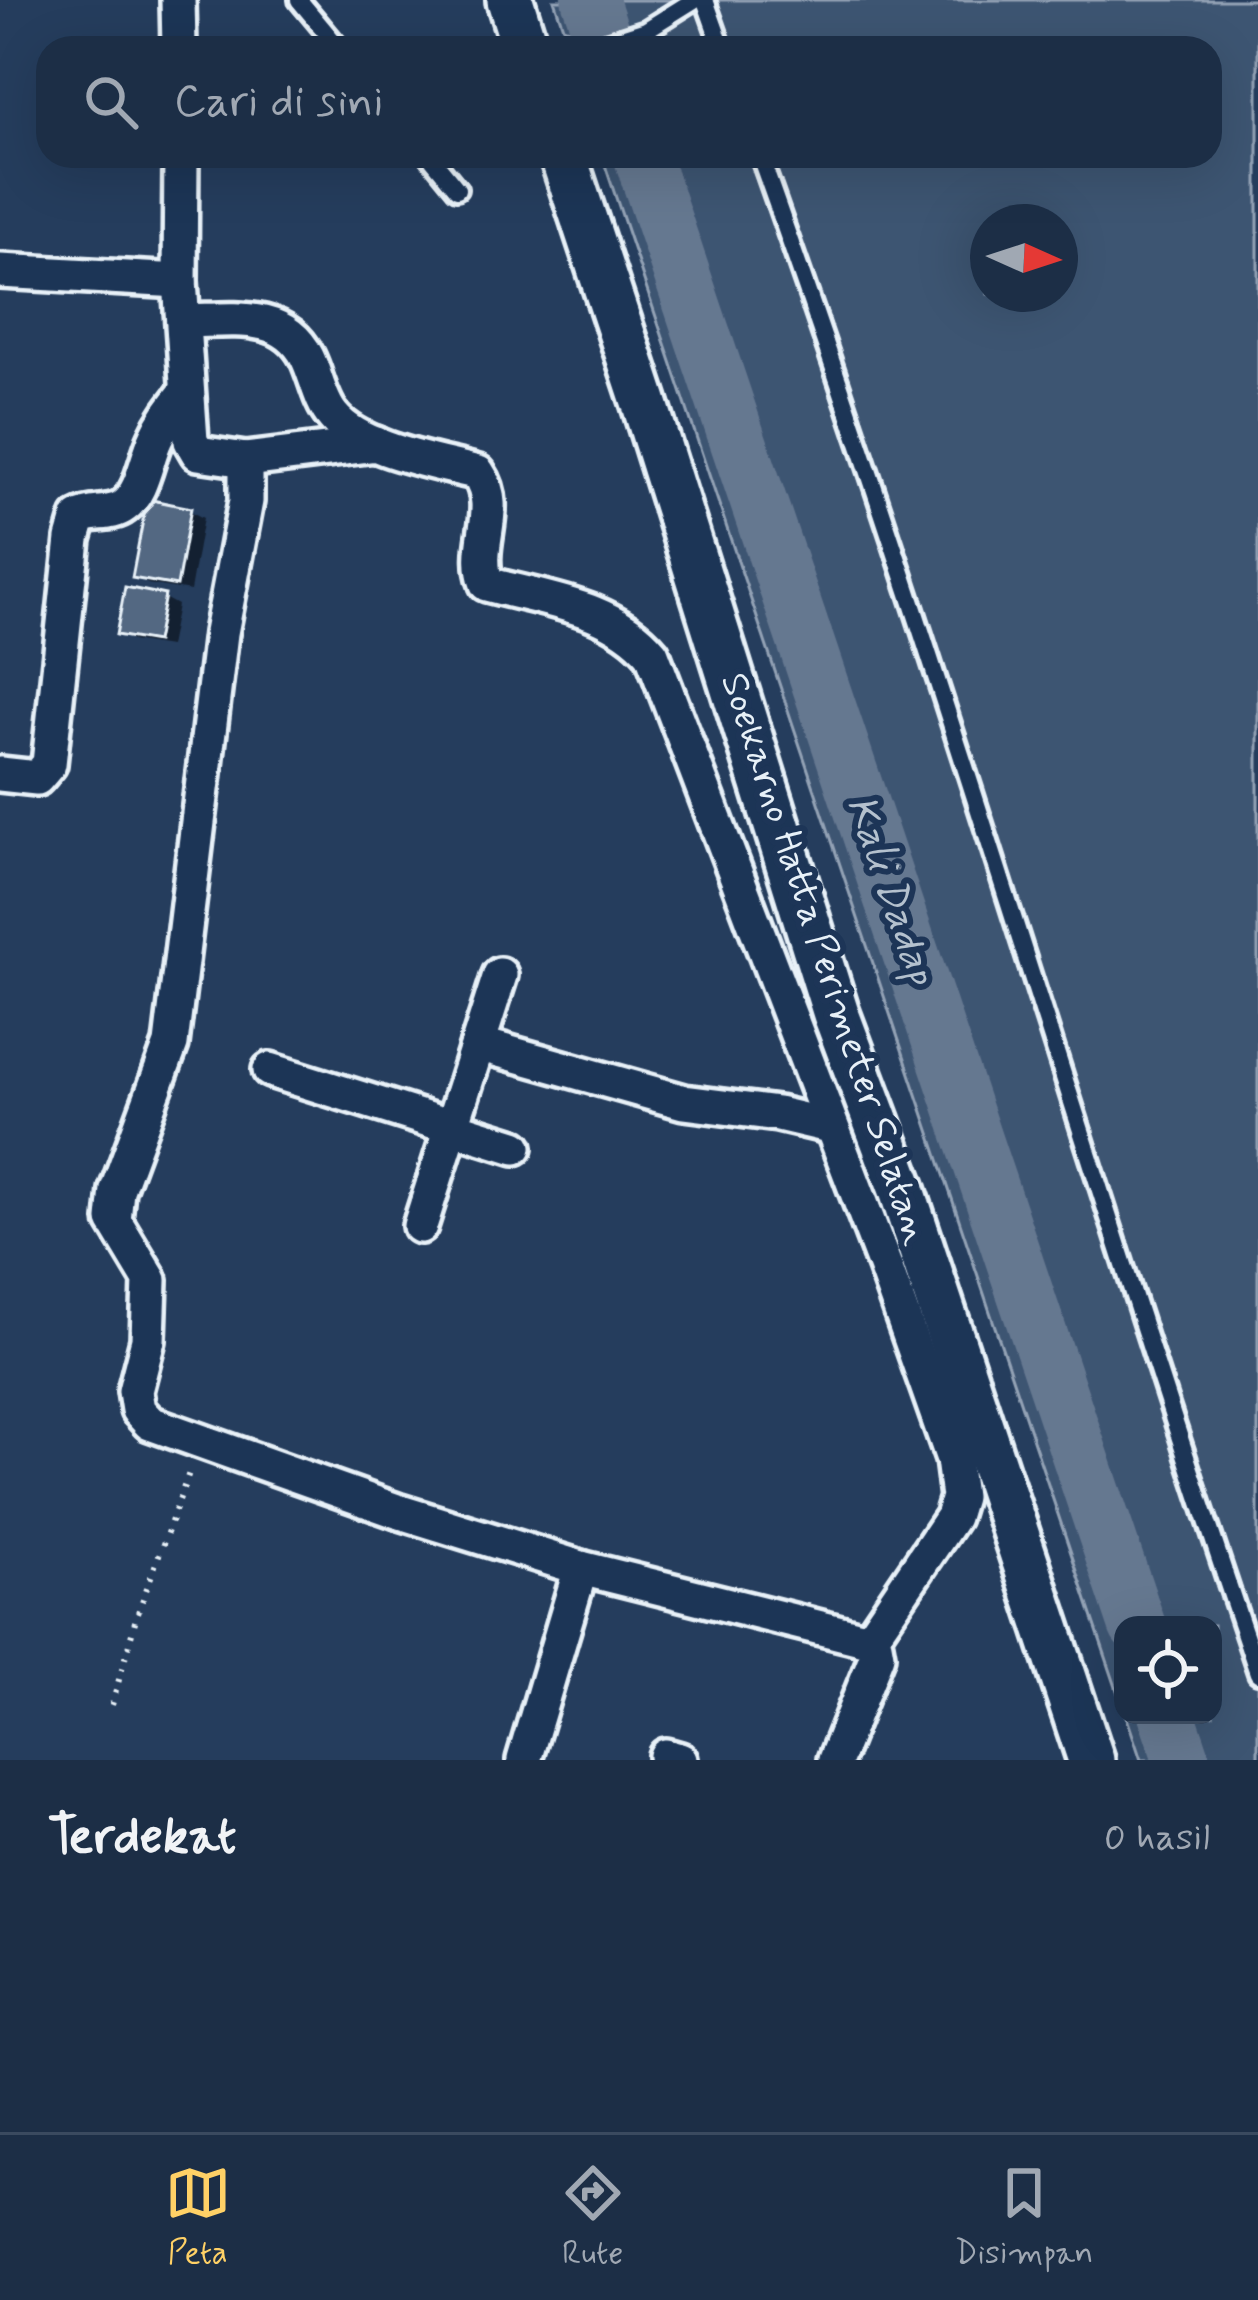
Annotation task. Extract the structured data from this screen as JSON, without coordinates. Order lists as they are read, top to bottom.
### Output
{
  "streets": {
    "main road": ["Soekarno Hatta Perimeter Selatan"]
  },
  "water": ["Kali Dadap"],
  "north": "right",
  "page": {
    "search": "Cari di sini",
    "heading": ["Terdekat", "0 hasil"],
    "nav": ["Peta", "Rute", "Disimpan"]
  }
}
